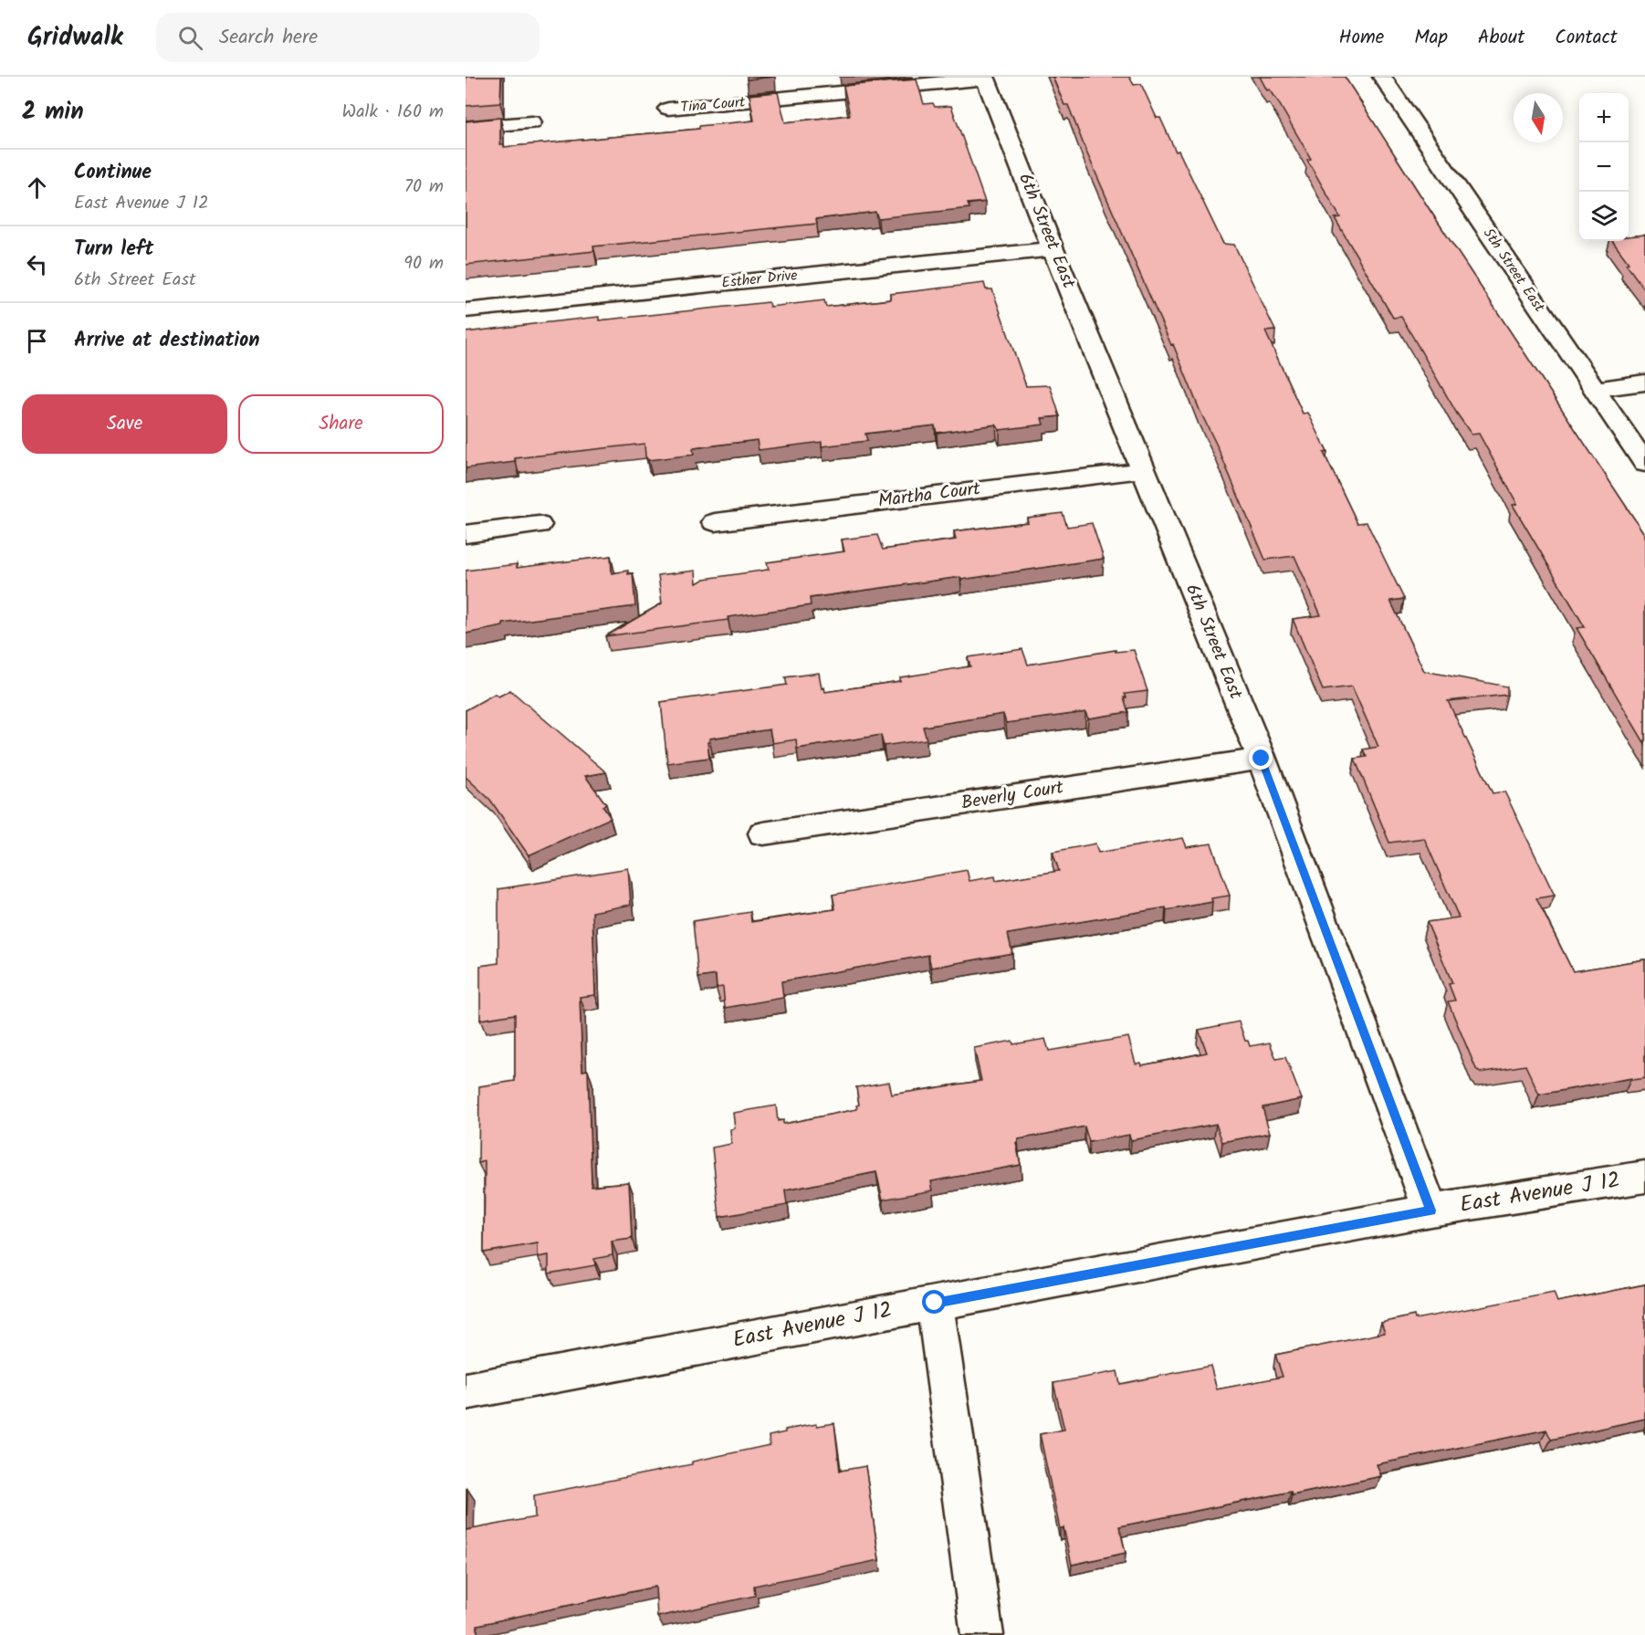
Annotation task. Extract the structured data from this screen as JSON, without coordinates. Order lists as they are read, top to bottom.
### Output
{
  "streets": {
    "street": [
      "Tina Court",
      "6th Street East",
      "5th Street East",
      "Esther Drive",
      "Martha Court",
      "Beverly Court",
      "East Avenue J 12"
    ]
  },
  "crossings": [
    ["Tina Court", "6th Street East"],
    ["6th Street East", "Esther Drive"],
    ["6th Street East", "Martha Court"],
    ["6th Street East", "Beverly Court"],
    ["6th Street East", "East Avenue J 12"]
  ],
  "north": "bottom",
  "page": {
    "header": "Gridwalk",
    "search": "Search here",
    "nav": [
      "Home",
      "Map",
      "About",
      "Contact"
    ],
    "heading": ["2 min", "Walk · 160 m"],
    "map_buttons": ["+", "−"],
    "list": [
      ["Continue", "East Avenue J 12", "70 m"],
      ["Turn left", "6th Street East", "90 m"],
      "Arrive at destination"
    ],
    "buttons": ["Save", "Share"]
  }
}
